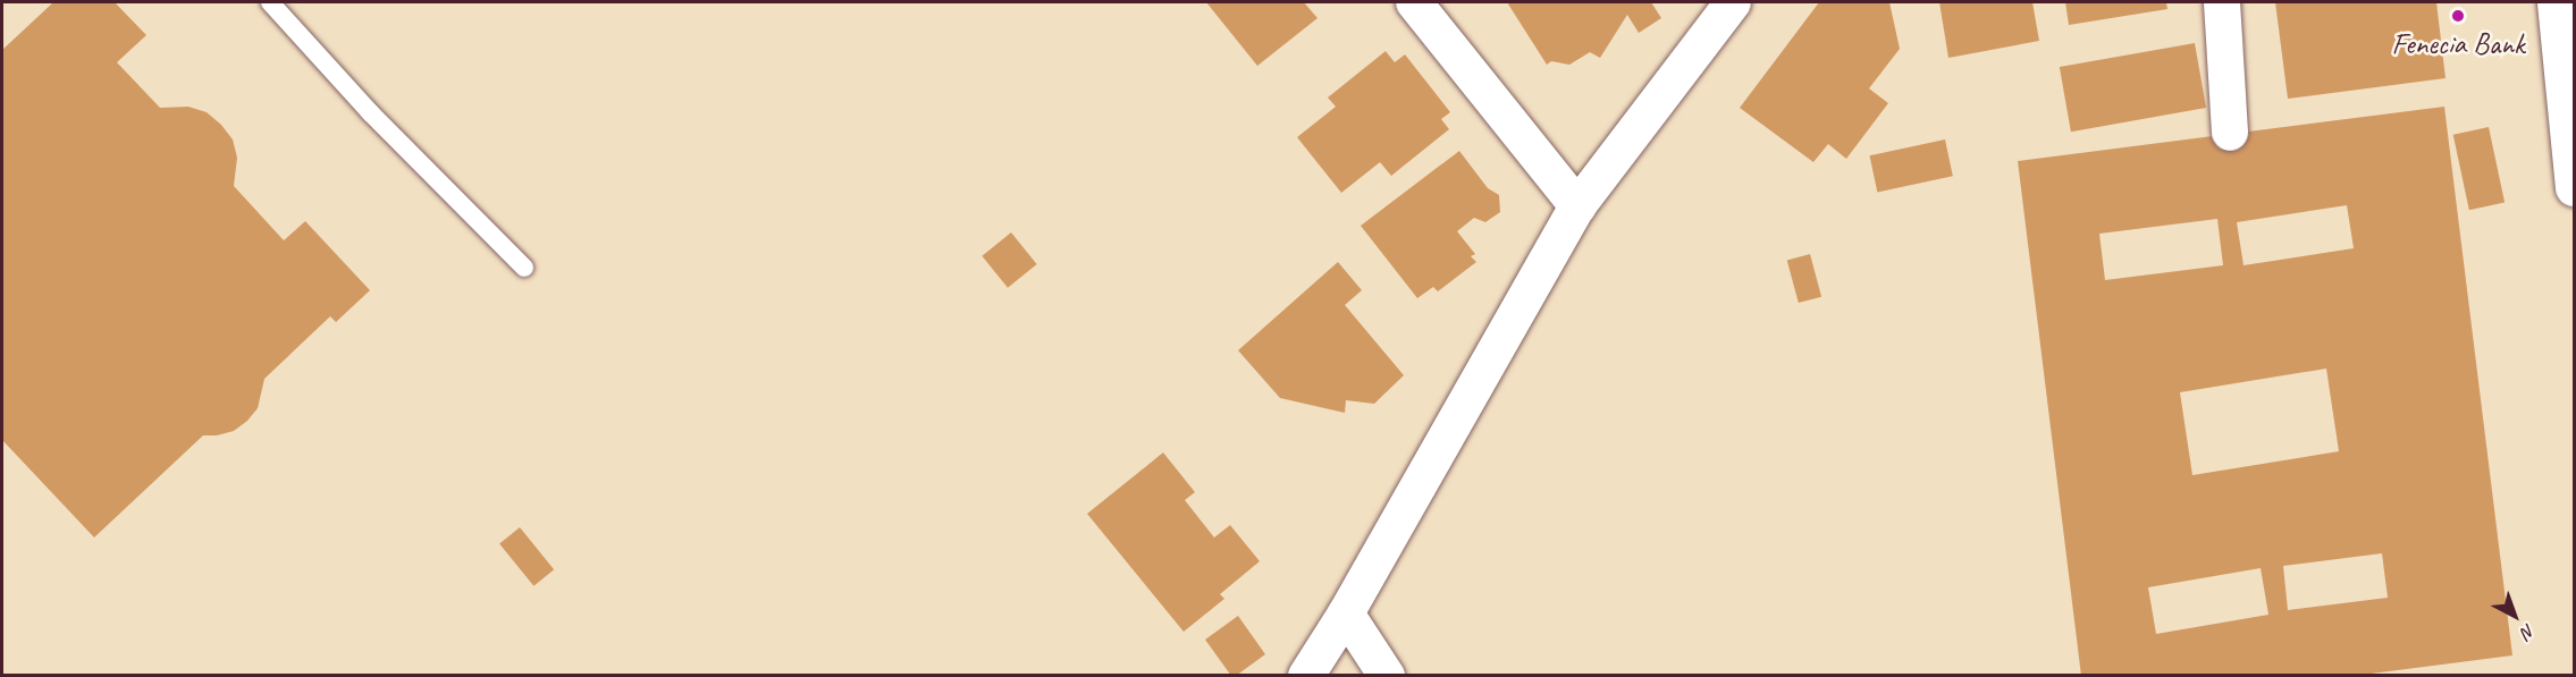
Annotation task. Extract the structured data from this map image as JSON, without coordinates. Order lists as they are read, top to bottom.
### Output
{
  "places": ["Fenecia Bank"],
  "north": "bottom right"
}
